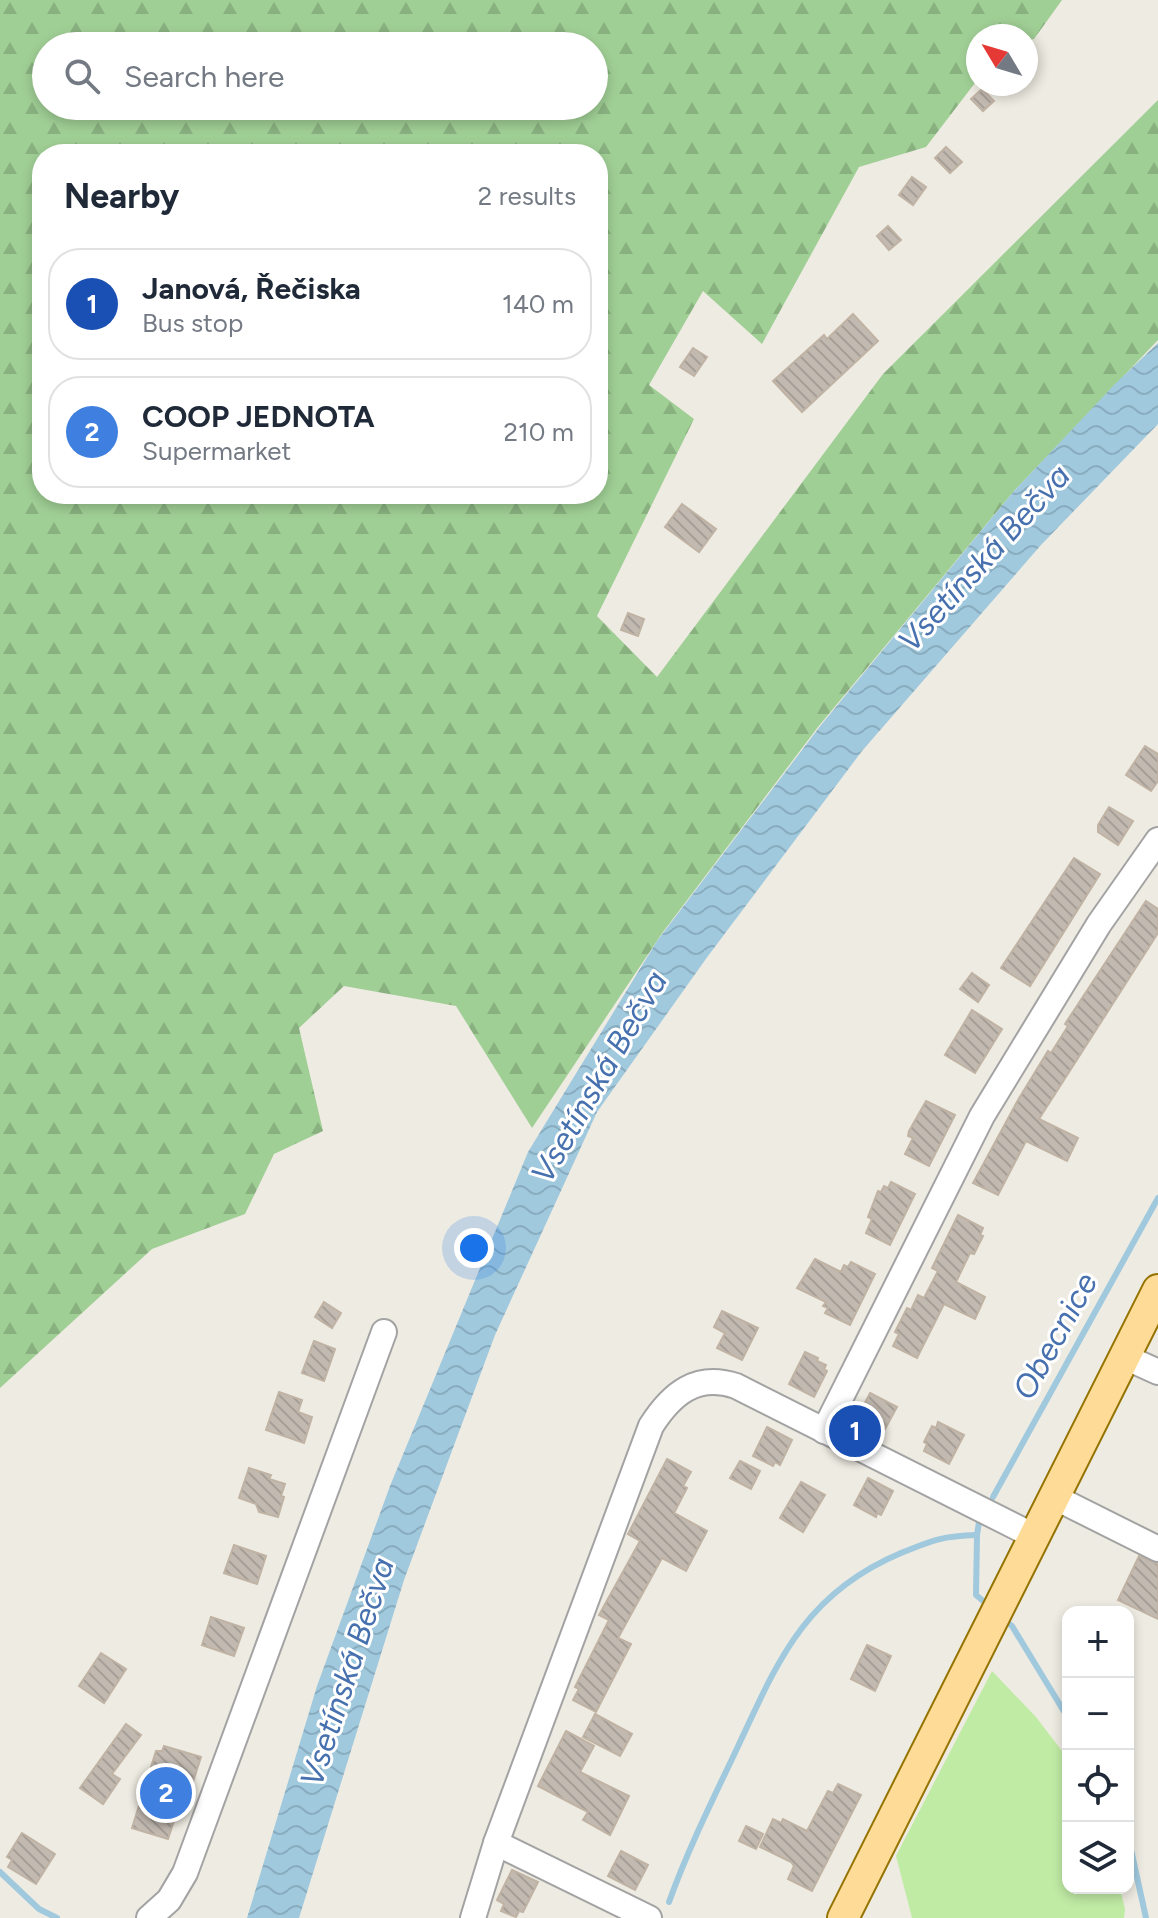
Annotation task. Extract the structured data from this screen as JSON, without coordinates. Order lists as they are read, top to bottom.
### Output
{
  "water": ["Vsetínská Bečva", "Obecnice"],
  "north": "top left",
  "page": {
    "search": "Search here",
    "heading": ["Nearby", "2 results"],
    "list": [
      {
        "mark": "1",
        "name": "Janová, Řečiska",
        "note": "Bus stop",
        "value": "140 m"
      },
      {
        "mark": "2",
        "name": "COOP JEDNOTA",
        "note": "Supermarket",
        "value": "210 m"
      }
    ],
    "pins": ["1", "2"],
    "map_buttons": ["+", "−"]
  }
}
